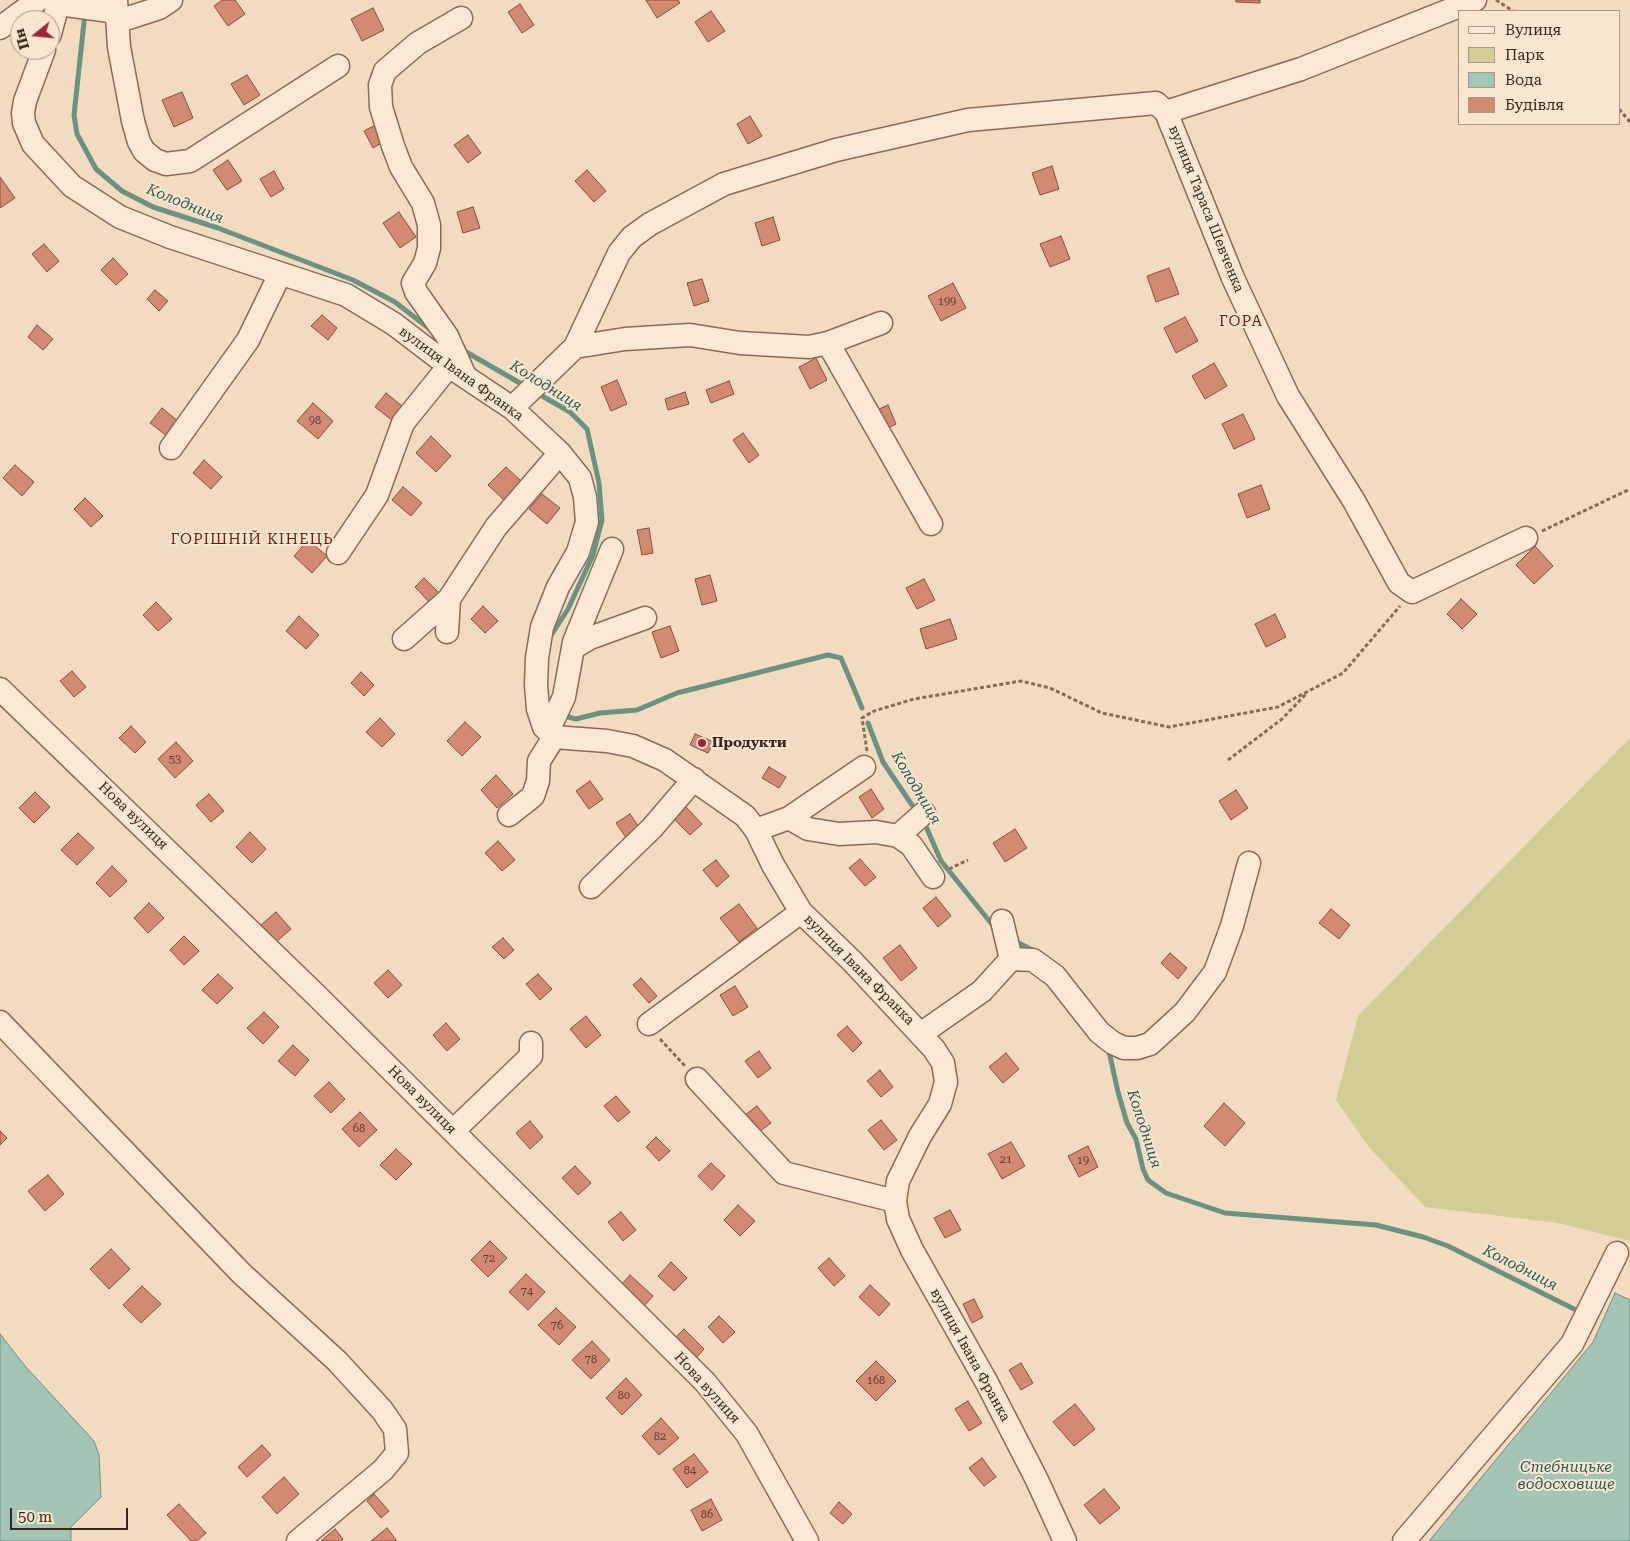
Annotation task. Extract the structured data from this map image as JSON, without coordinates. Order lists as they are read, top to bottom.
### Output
{
  "streets": {
    "street": ["вулиця Тараса Шевченка", "вулиця Івана Франка", "Нова вулиця"]
  },
  "districts": ["ГОРА", "ГОРІШНІЙ КІНЕЦЬ"],
  "water": ["Колодниця", "Стебницьке водосховище"],
  "places": ["Продукти"],
  "house_numbers": [
    "199",
    "98",
    "53",
    "68",
    "21",
    "19",
    "72",
    "74",
    "76",
    "78",
    "168",
    "80",
    "82",
    "84",
    "86"
  ],
  "legend": [
    "Вулиця",
    "Парк",
    "Вода",
    "Будівля"
  ],
  "scale_bar": "50 m",
  "north": "left"
}
